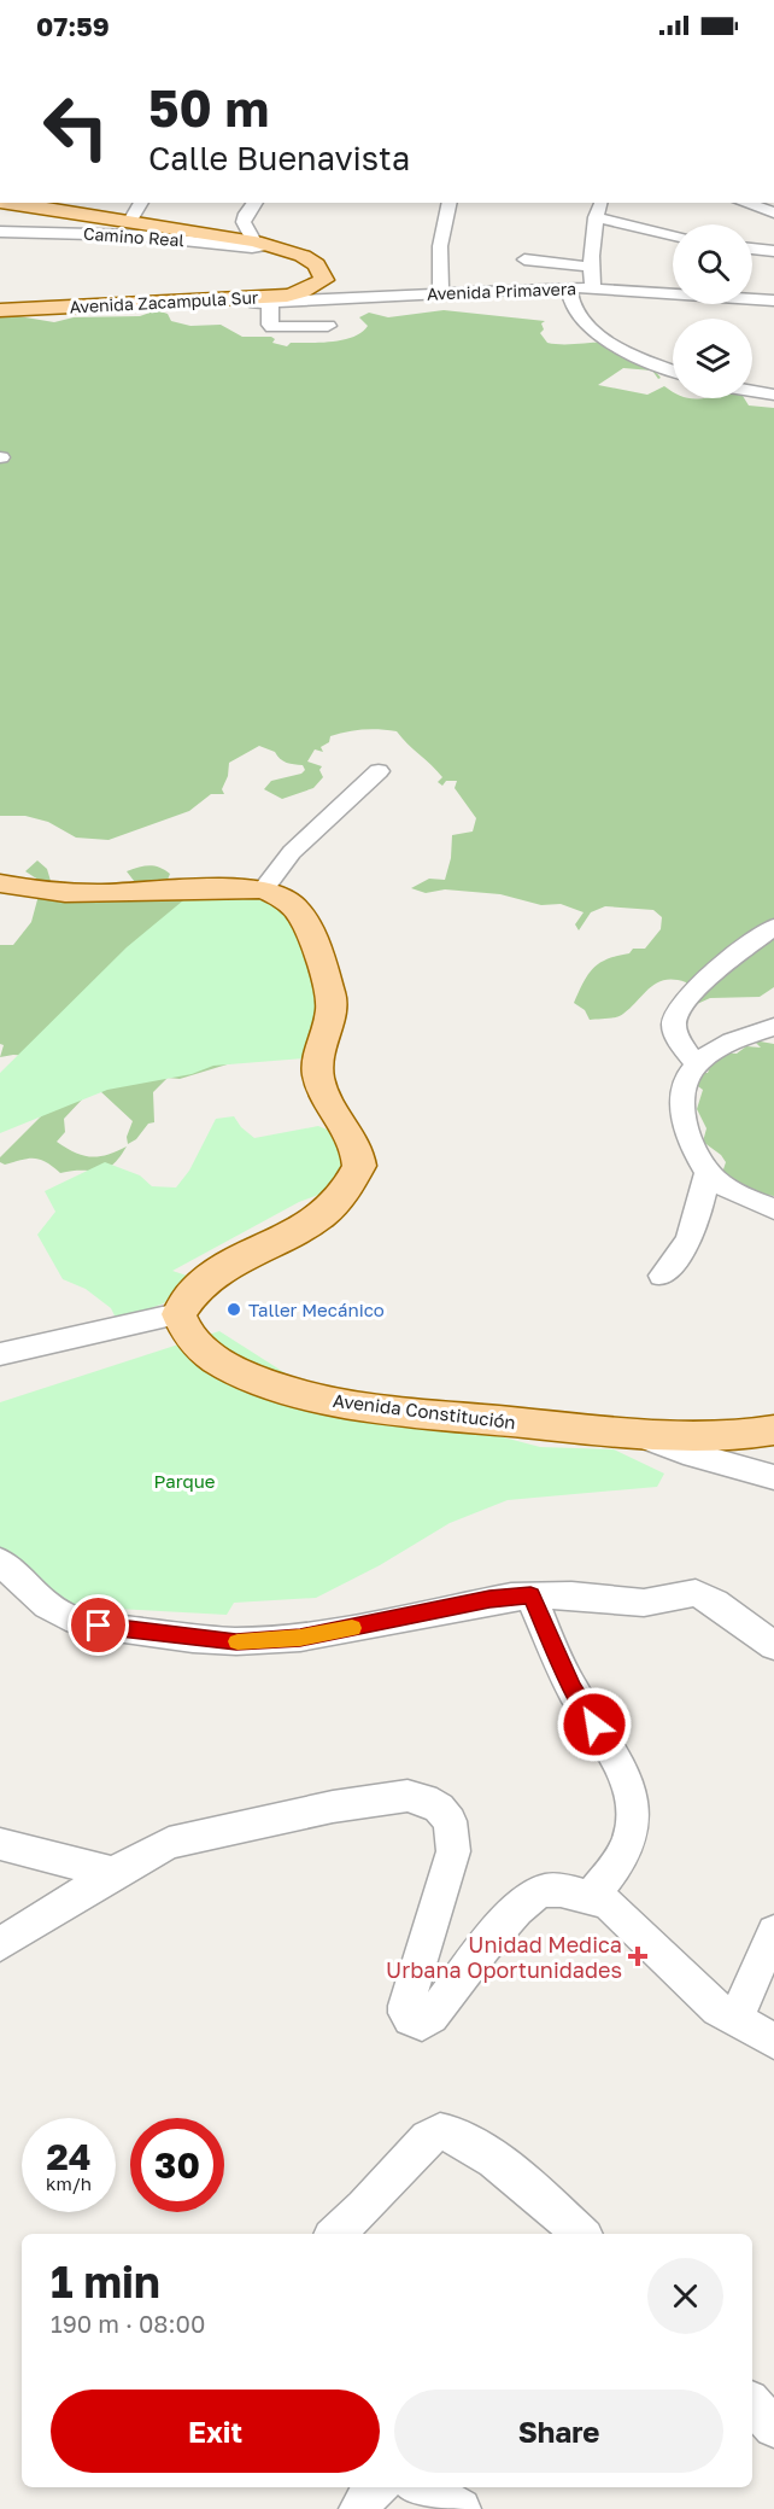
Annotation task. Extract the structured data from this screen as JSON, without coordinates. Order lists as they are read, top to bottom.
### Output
{
  "streets": {
    "main road": ["Avenida Zacampula Sur", "Avenida Constitución"],
    "street": ["Camino Real", "Avenida Primavera"]
  },
  "crossings": [
    ["Avenida Primavera", "Avenida Zacampula Sur"]
  ],
  "parks": ["Parque"],
  "places": {
    "other": ["Taller Mecánico"],
    "health": ["Unidad Medica Urbana Oportunidades"]
  },
  "page": {
    "status": "07:59",
    "turn": ["50 m", "Calle Buenavista"],
    "speed": "24 km/h",
    "limit": "30",
    "heading": ["1 min", "190 m · 08:00"],
    "buttons": ["Exit", "Share"]
  }
}
